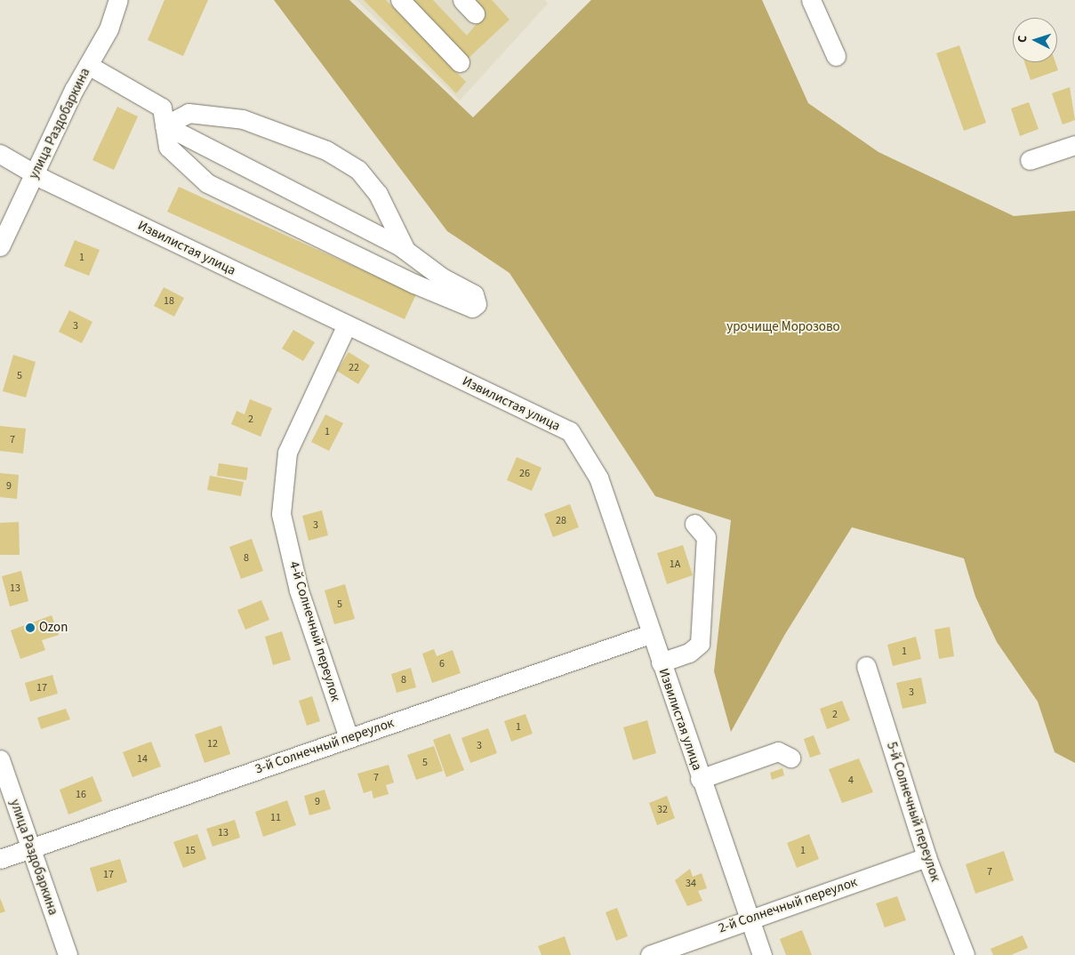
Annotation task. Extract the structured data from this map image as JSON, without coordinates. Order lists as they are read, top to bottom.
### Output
{
  "streets": {
    "street": [
      "улица Раздобаркина",
      "Извилистая улица",
      "4-й Солнечный переулок",
      "3-й Солнечный переулок",
      "5-й Солнечный переулок",
      "2-й Солнечный переулок"
    ]
  },
  "crossings": [
    ["улица Раздобаркина", "Извилистая улица"],
    ["улица Раздобаркина", "3-й Солнечный переулок"],
    ["Извилистая улица", "4-й Солнечный переулок"],
    ["Извилистая улица", "3-й Солнечный переулок"],
    ["Извилистая улица", "2-й Солнечный переулок"],
    ["4-й Солнечный переулок", "3-й Солнечный переулок"],
    ["5-й Солнечный переулок", "2-й Солнечный переулок"]
  ],
  "parks": ["урочище Морозово"],
  "places": ["Ozon"],
  "house_numbers": [
    "1",
    "18",
    "3",
    "22",
    "5",
    "2",
    "1",
    "7",
    "26",
    "9",
    "28",
    "3",
    "8",
    "1А",
    "13",
    "5",
    "1",
    "6",
    "8",
    "17",
    "3",
    "2",
    "1",
    "12",
    "3",
    "14",
    "5",
    "7",
    "4",
    "16",
    "9",
    "32",
    "11",
    "13",
    "15",
    "1",
    "7",
    "17",
    "34"
  ],
  "north": "left"
}
